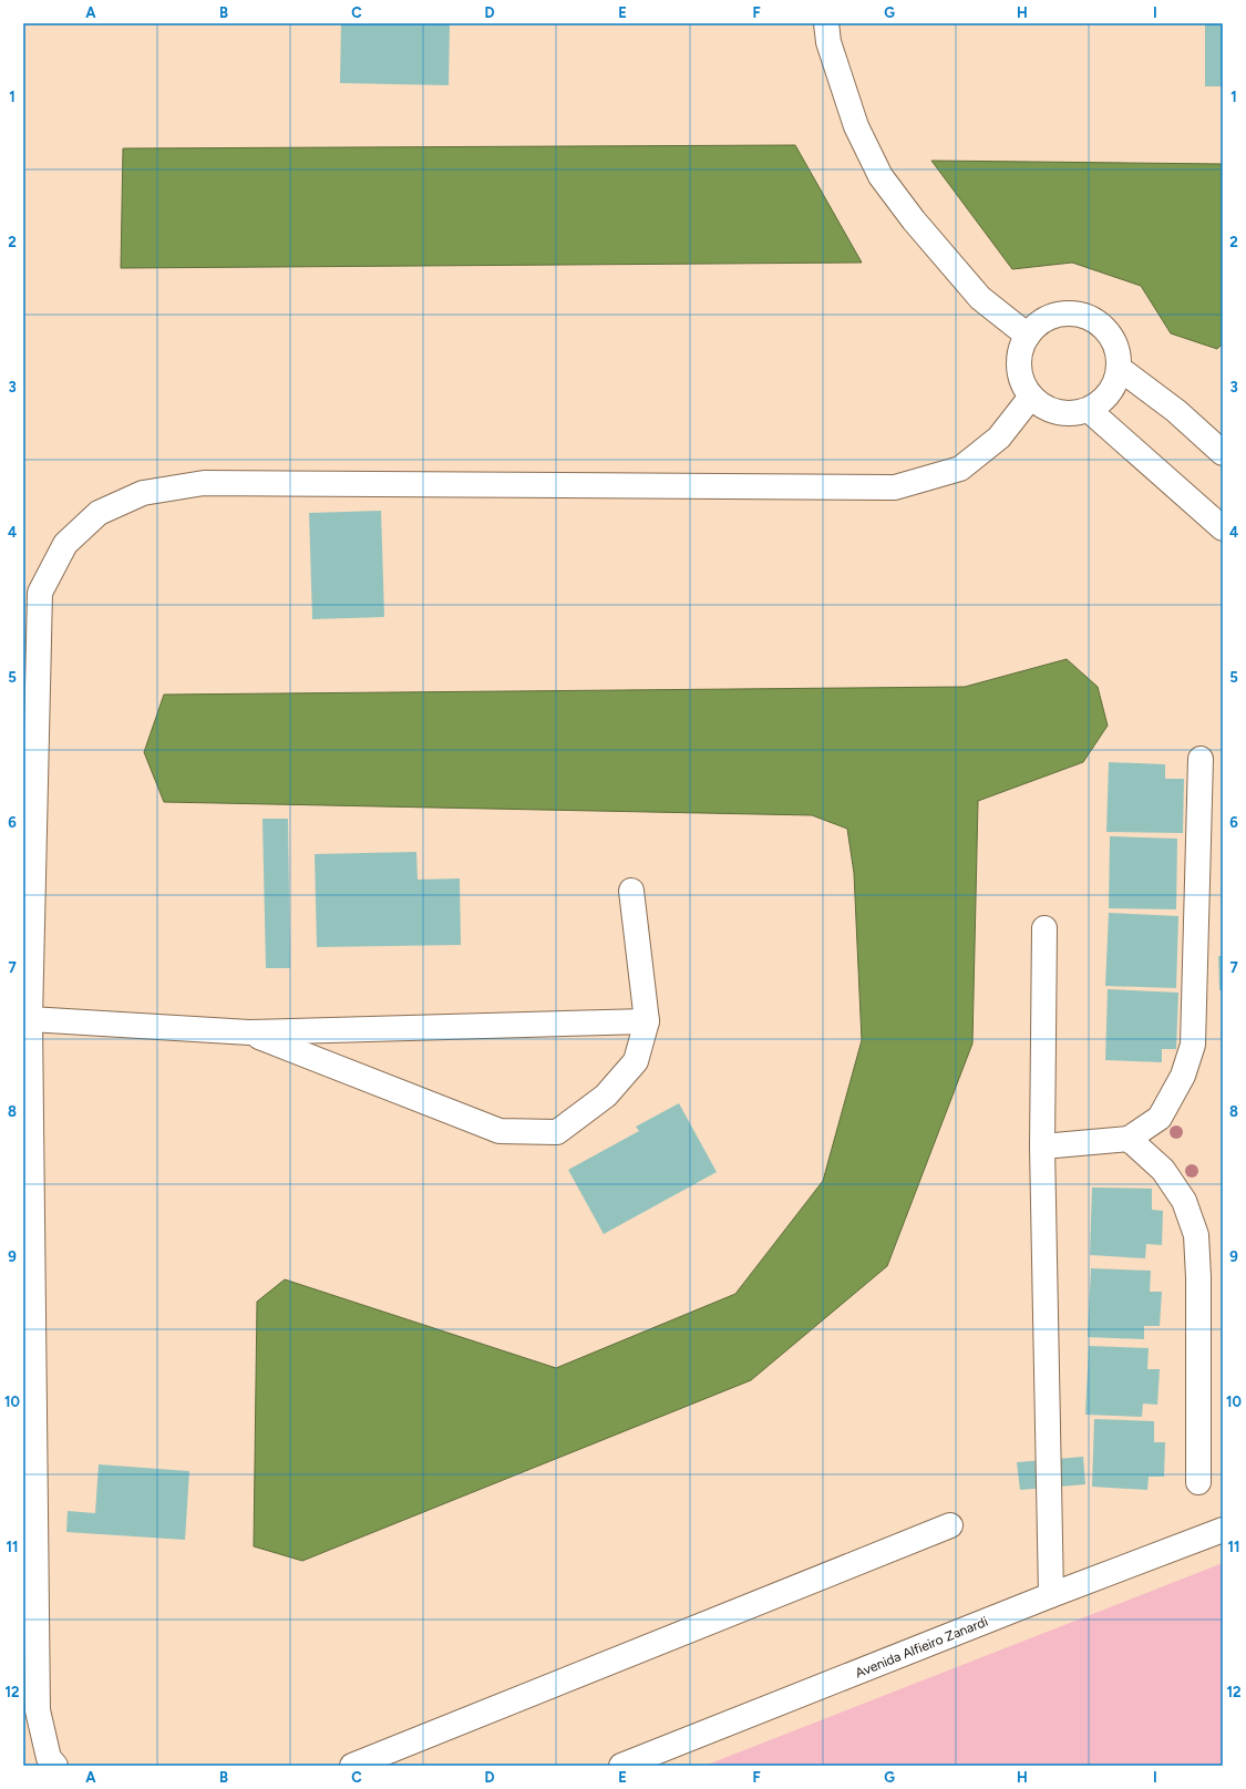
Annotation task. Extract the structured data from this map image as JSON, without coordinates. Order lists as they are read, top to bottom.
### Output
{
  "streets": {
    "street": ["Avenida Alfieiro Zanardi"]
  },
  "grid": {
    "columns": [
      "A",
      "B",
      "C",
      "D",
      "E",
      "F",
      "G",
      "H",
      "I"
    ],
    "rows": [
      "1",
      "2",
      "3",
      "4",
      "5",
      "6",
      "7",
      "8",
      "9",
      "10",
      "11",
      "12"
    ]
  }
}
